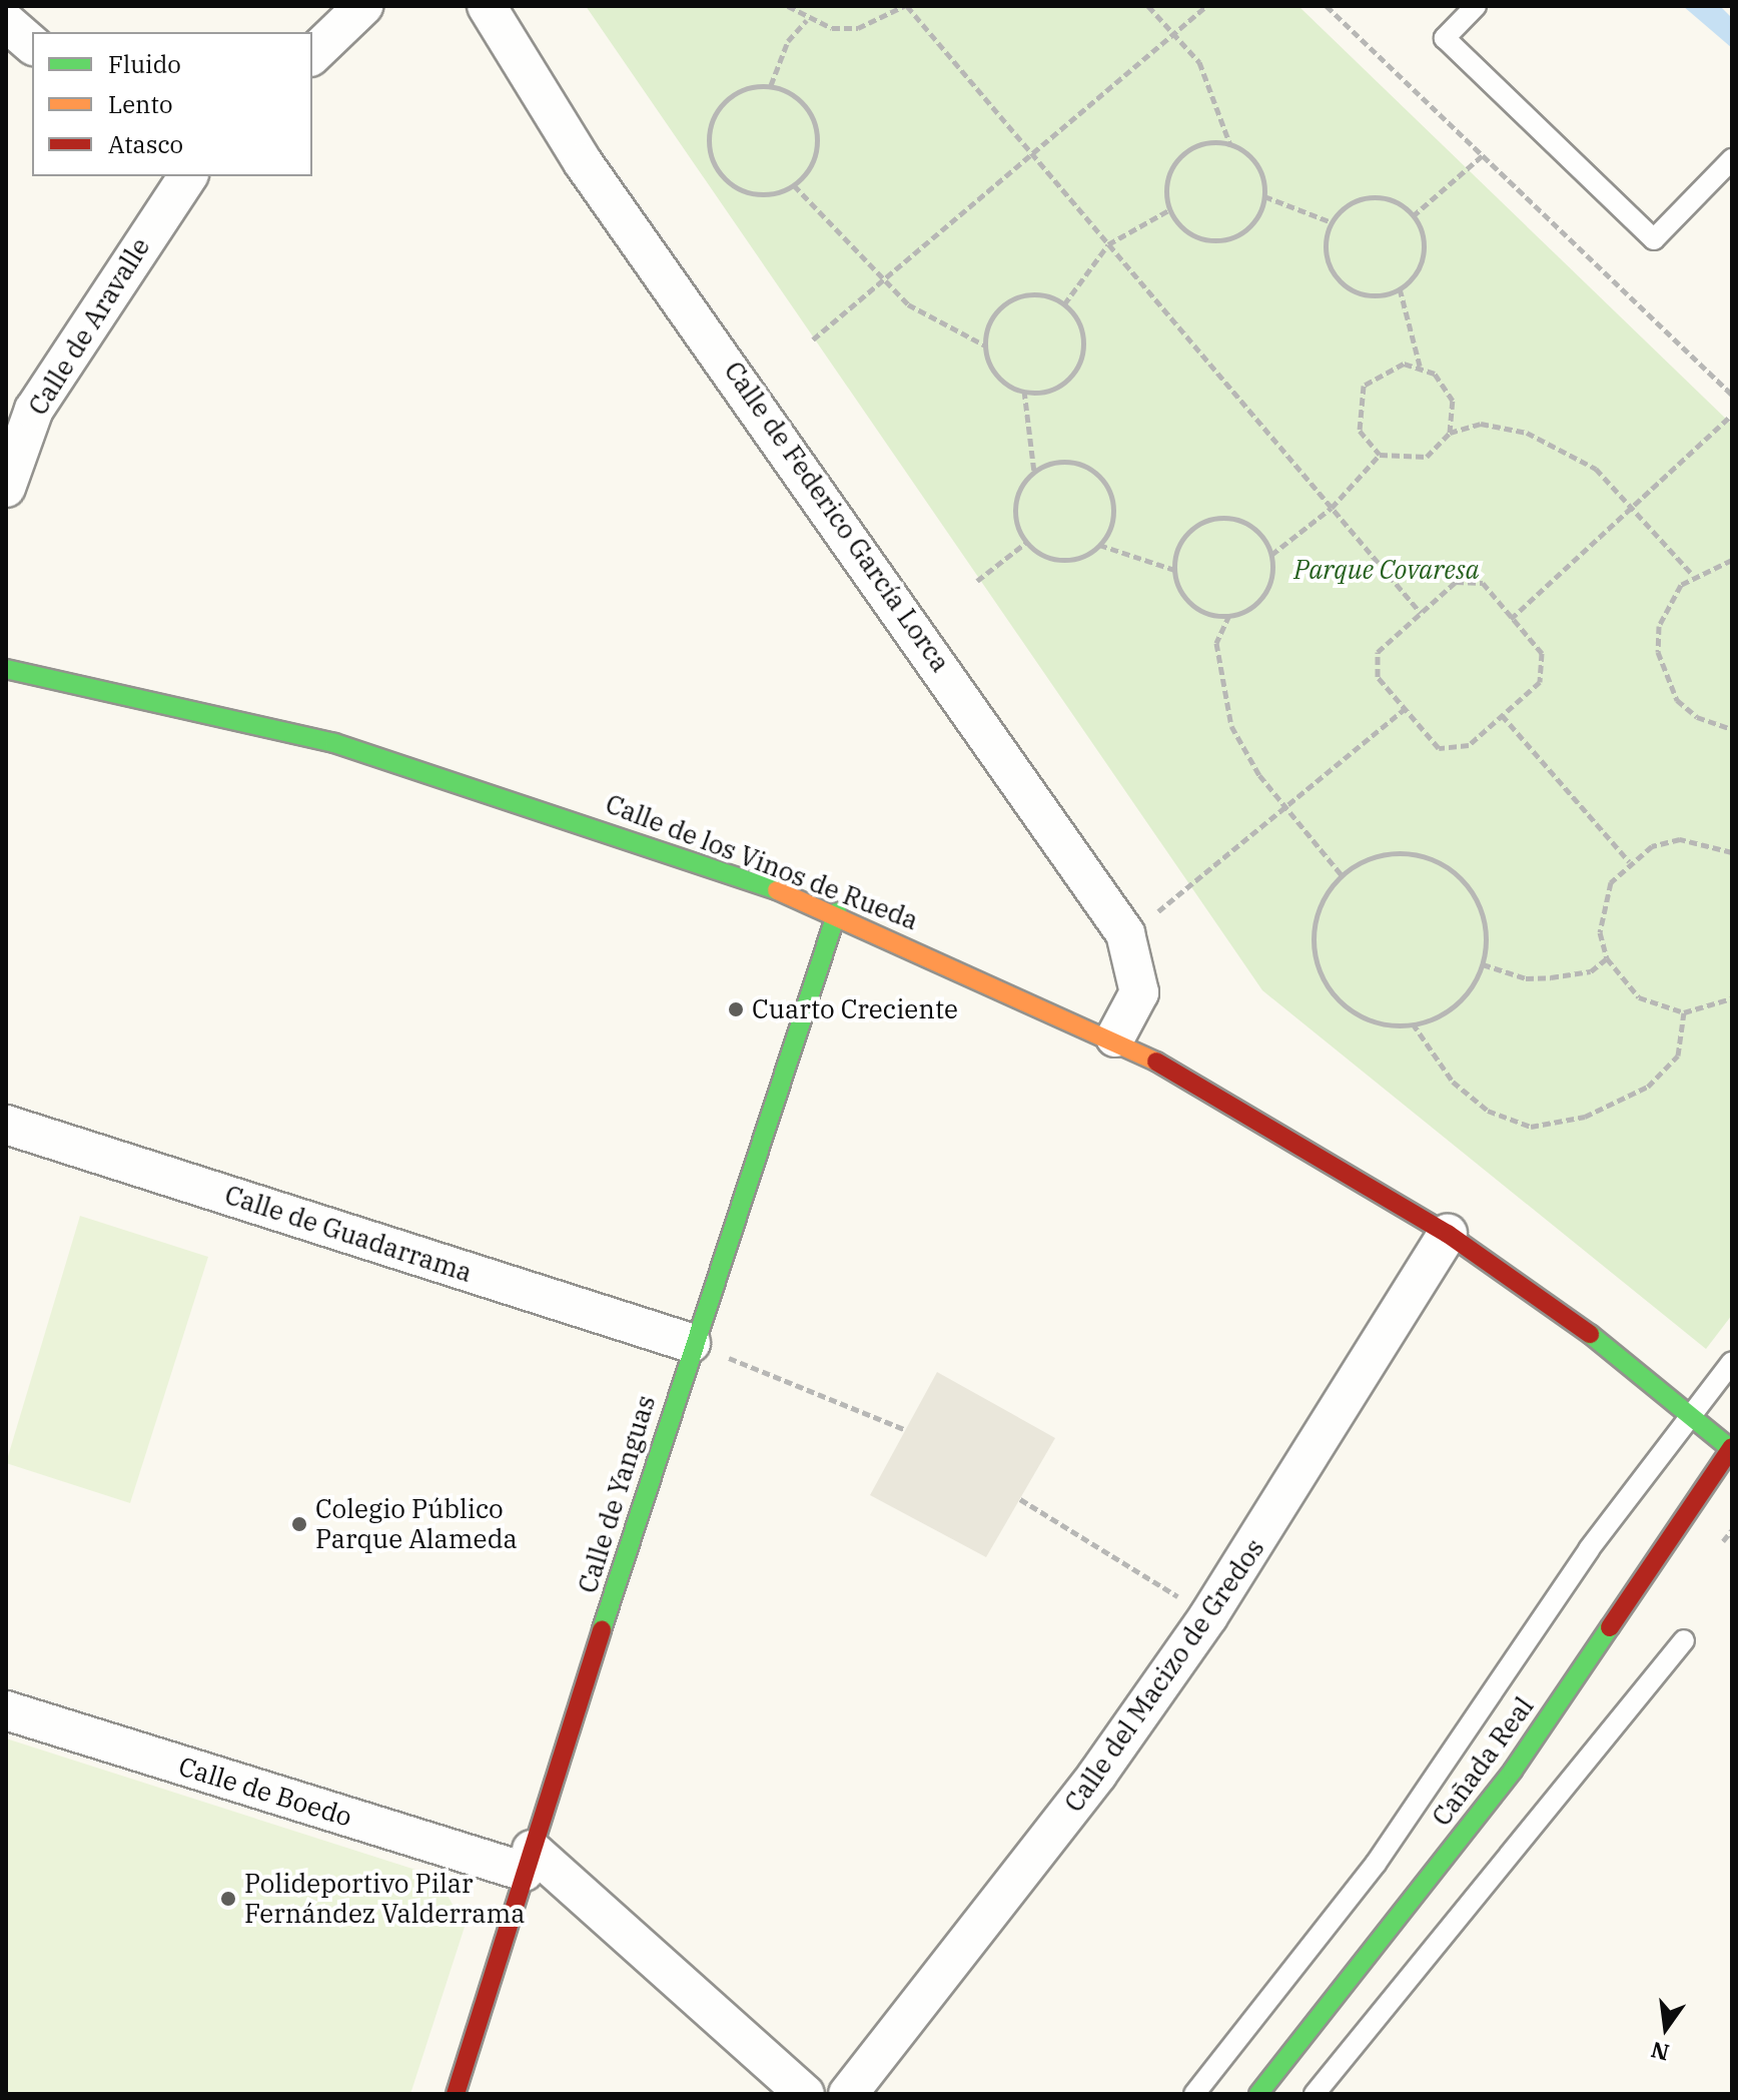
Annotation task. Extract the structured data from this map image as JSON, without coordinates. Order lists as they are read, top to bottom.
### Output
{
  "streets": {
    "street": [
      "Calle de Aravalle",
      "Calle de Federico García Lorca",
      "Calle de los Vinos de Rueda",
      "Calle de Guadarrama",
      "Calle de Yanguas",
      "Calle del Macizo de Gredos",
      "Cañada Real",
      "Calle de Boedo"
    ]
  },
  "crossings": [
    ["Calle de Federico García Lorca", "Calle de los Vinos de Rueda"],
    ["Calle de los Vinos de Rueda", "Calle de Yanguas"],
    ["Calle de los Vinos de Rueda", "Calle del Macizo de Gredos"],
    ["Calle de Guadarrama", "Calle de Yanguas"],
    ["Calle de Yanguas", "Calle de Boedo"]
  ],
  "parks": ["Parque Covaresa"],
  "places": ["Cuarto Creciente", "Colegio Público Parque Alameda", "Polideportivo Pilar Fernández Valderrama"],
  "legend": ["Fluido", "Lento", "Atasco"],
  "north": "bottom"
}
